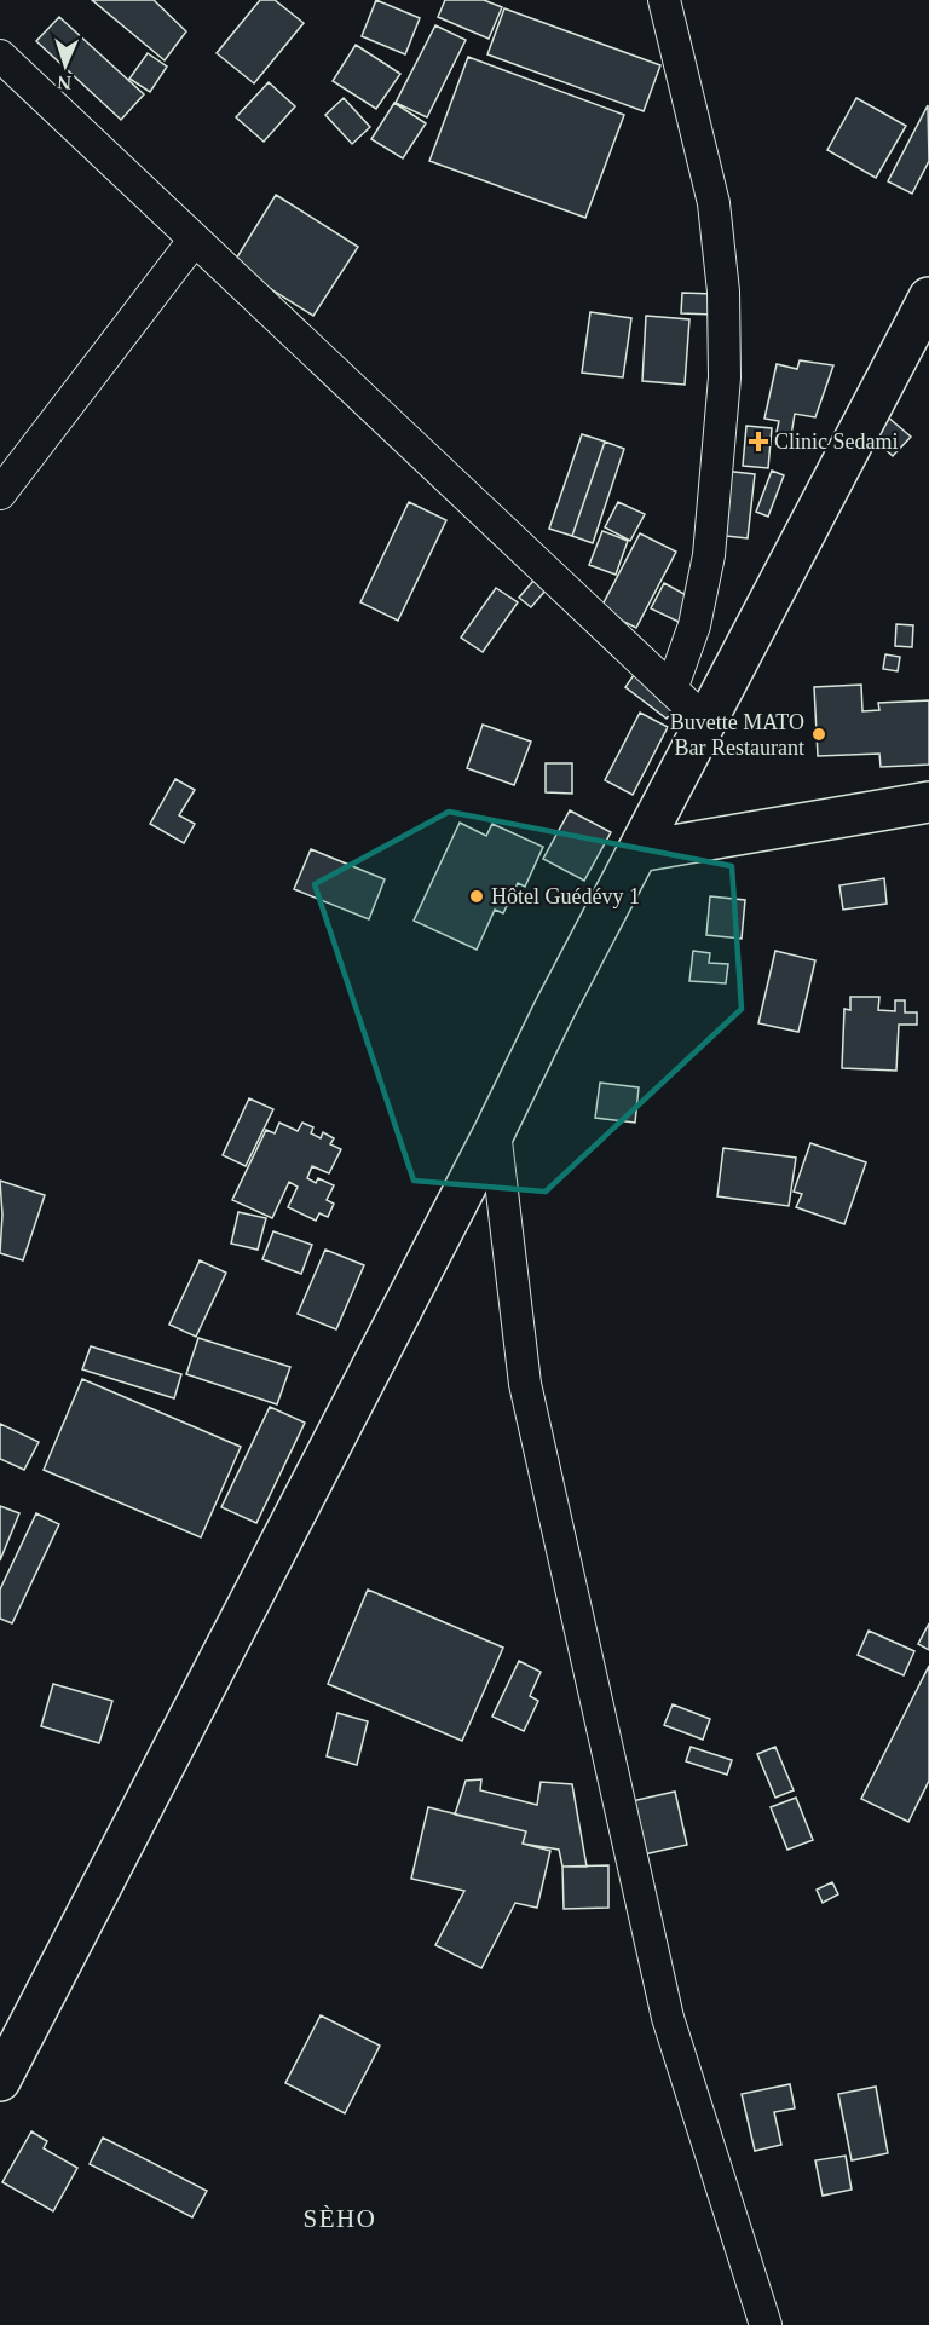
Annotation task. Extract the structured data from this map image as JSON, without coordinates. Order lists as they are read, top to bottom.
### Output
{
  "districts": ["SÈHO"],
  "places": {
    "health": ["Clinic Sedami"],
    "other": ["Buvette MATO Bar Restaurant", "Hôtel Guédévy 1"]
  },
  "north": "bottom"
}
